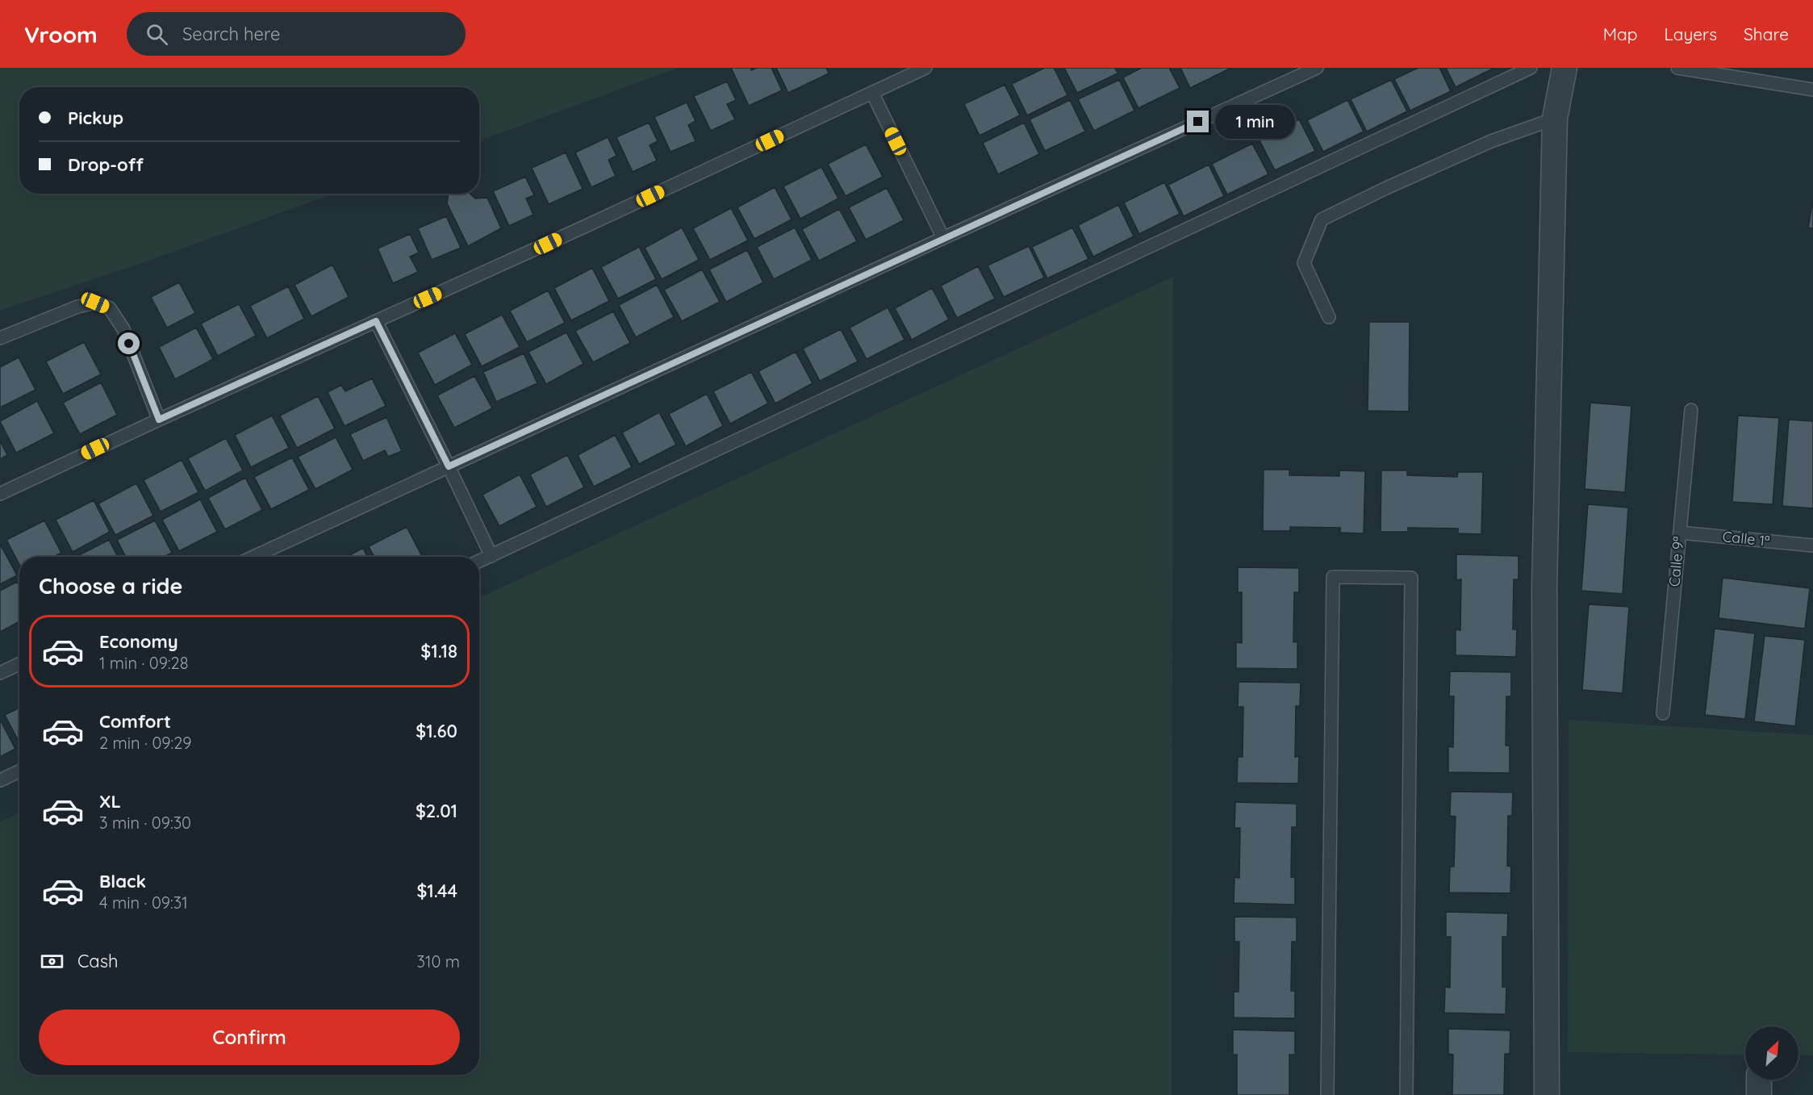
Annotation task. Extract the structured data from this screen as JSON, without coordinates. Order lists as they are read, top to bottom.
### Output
{
  "streets": {
    "lane": ["Calle 1ª", "Calle 9ª"]
  },
  "crossings": [
    ["Calle 1ª", "Calle 9ª"]
  ],
  "north": "top right",
  "page": {
    "header": "Vroom",
    "search": "Search here",
    "nav": ["Map", "Layers", "Share"],
    "banner": ["Pickup", "Drop-off"],
    "bubble": "1 min",
    "heading": "Choose a ride",
    "list": [
      {
        "name": "Economy",
        "note": "1 min · 09:28",
        "value": "$1.18"
      },
      {
        "name": "Comfort",
        "note": "2 min · 09:29",
        "value": "$1.60"
      },
      {
        "name": "XL",
        "note": "3 min · 09:30",
        "value": "$2.01"
      },
      {
        "name": "Black",
        "note": "4 min · 09:31",
        "value": "$1.44"
      }
    ],
    "pay": ["Cash", "310 m"],
    "buttons": "Confirm"
  }
}
